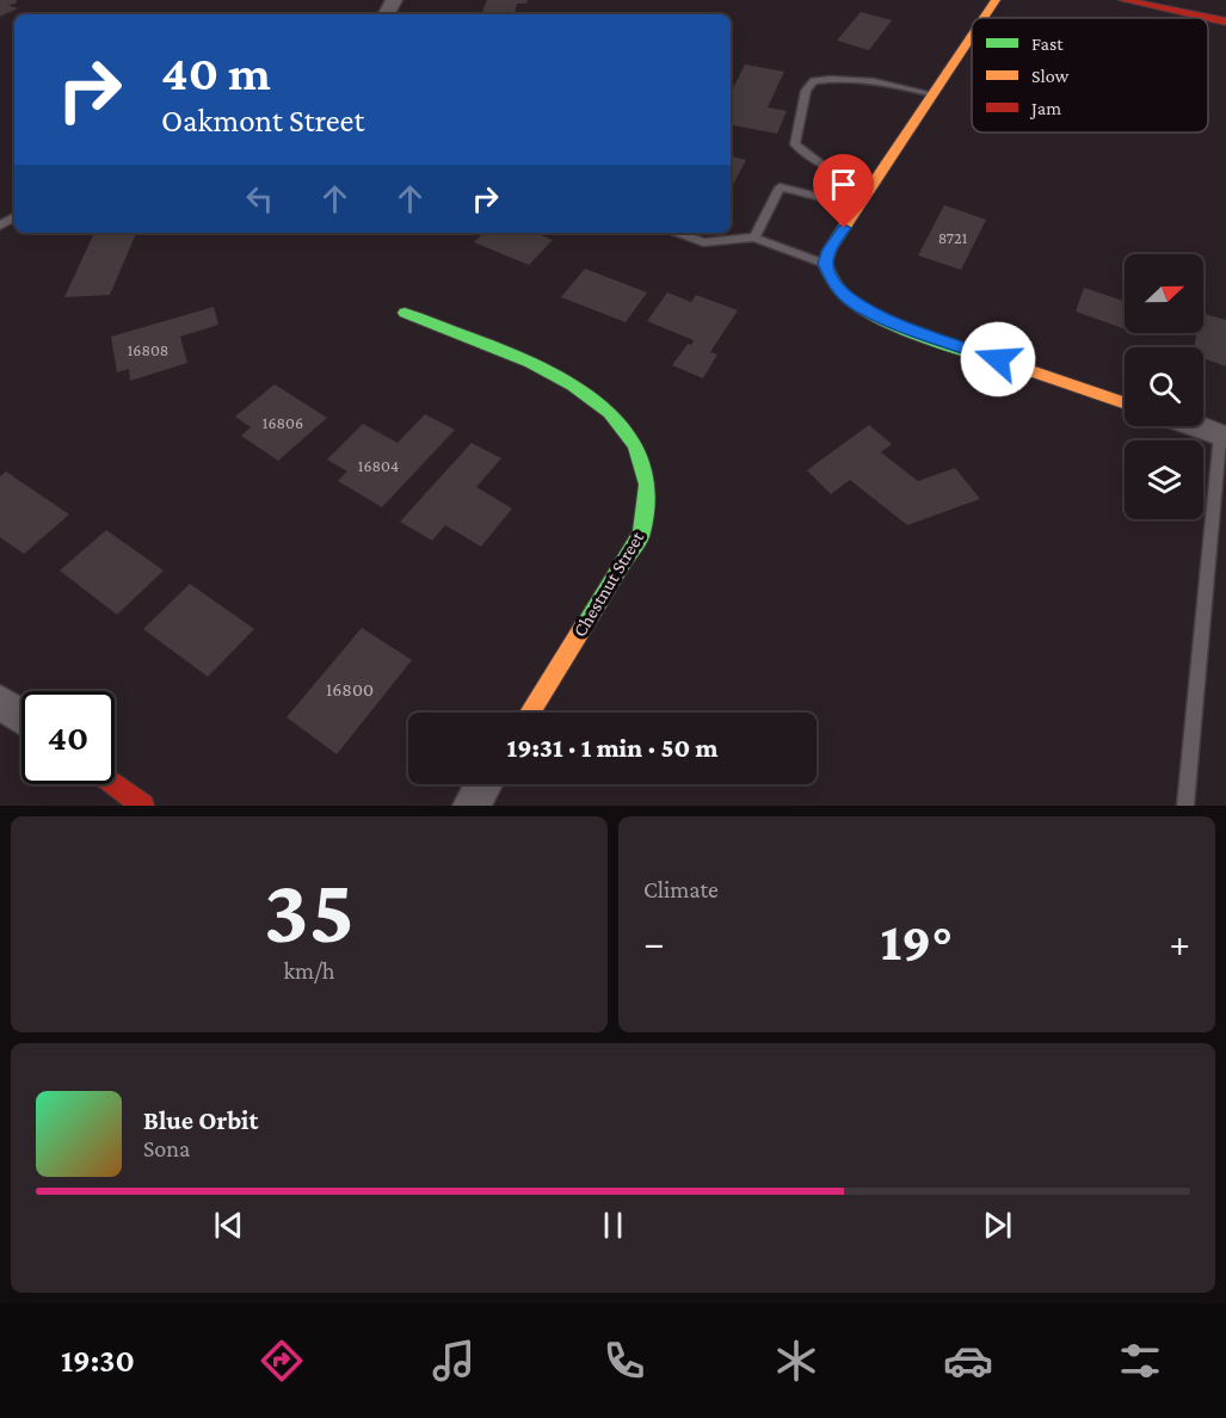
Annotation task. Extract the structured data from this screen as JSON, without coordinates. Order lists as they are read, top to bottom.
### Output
{
  "streets": {
    "street": ["Chestnut Street"]
  },
  "house_numbers": [
    "8721",
    "16808",
    "16806",
    "16804",
    "16800"
  ],
  "legend": ["Fast", "Slow", "Jam"],
  "north": "right",
  "page": {
    "turn": ["40 m", "Oakmont Street"],
    "limit": "40",
    "trip": "19:31 · 1 min · 50 m",
    "tile": [
      ["35", "km/h"],
      "Climate"
    ],
    "heat": ["−", "19°", "+"],
    "song": ["Blue Orbit", "Sona"],
    "tabs": "19:30"
  }
}
